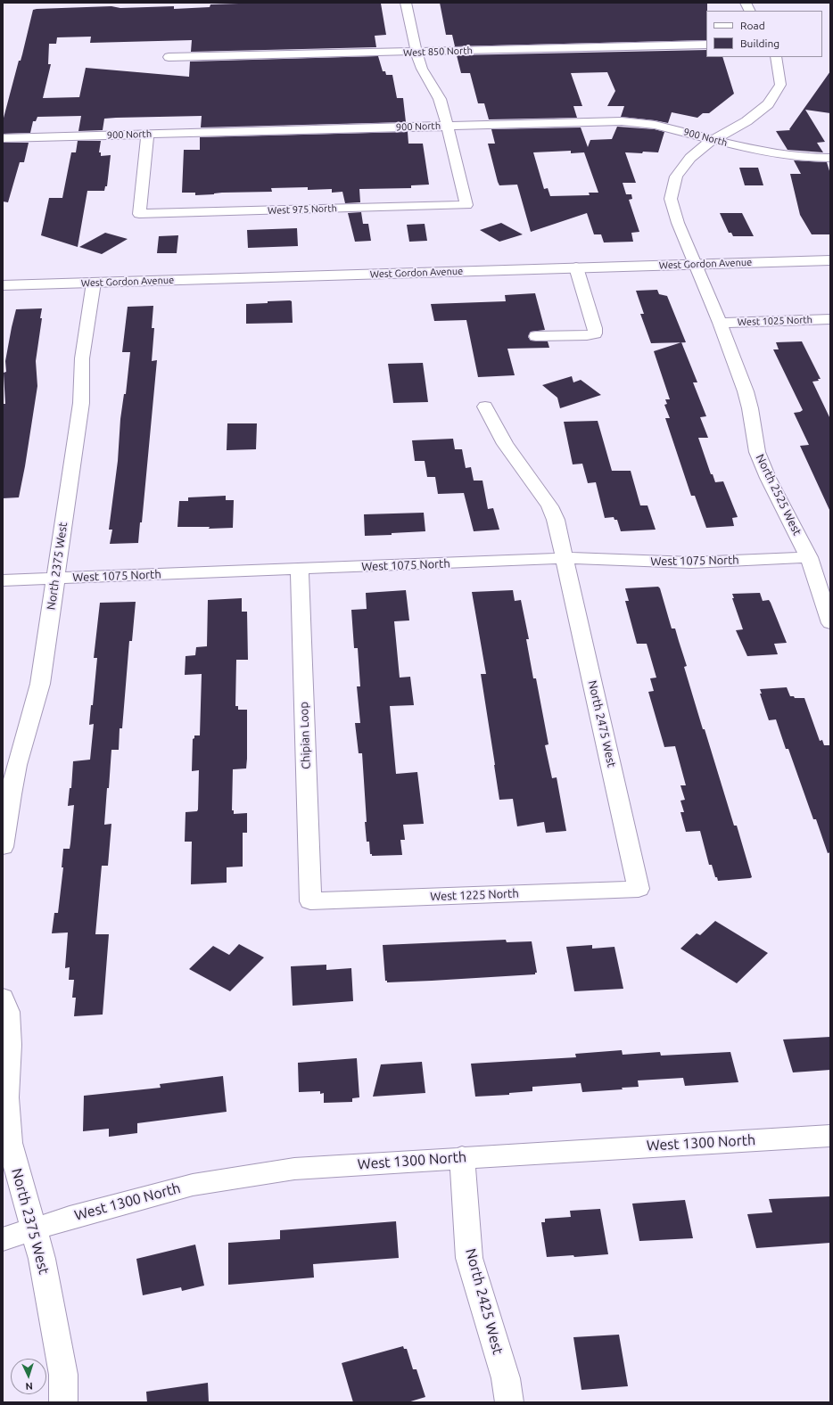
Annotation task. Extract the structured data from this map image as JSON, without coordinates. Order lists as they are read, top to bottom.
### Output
{
  "streets": {
    "street": [
      "West 850 North",
      "900 North",
      "West 975 North",
      "West Gordon Avenue",
      "West 1025 North",
      "North 2525 West",
      "West 1075 North",
      "North 2375 West",
      "North 2475 West",
      "Chipian Loop",
      "West 1225 North",
      "West 1300 North",
      "North 2425 West"
    ]
  },
  "crossings": [
    ["900 North", "West 975 North"],
    ["900 North", "North 2525 West"],
    ["West Gordon Avenue", "North 2525 West"],
    ["West Gordon Avenue", "North 2375 West"],
    ["West 1025 North", "North 2525 West"],
    ["North 2525 West", "West 1075 North"],
    ["West 1075 North", "North 2375 West"],
    ["West 1075 North", "North 2475 West"],
    ["West 1075 North", "Chipian Loop"],
    ["North 2375 West", "West 1300 North"],
    ["North 2475 West", "West 1225 North"],
    ["Chipian Loop", "West 1225 North"],
    ["West 1300 North", "North 2425 West"]
  ],
  "legend": ["Road", "Building"],
  "north": "bottom"
}
